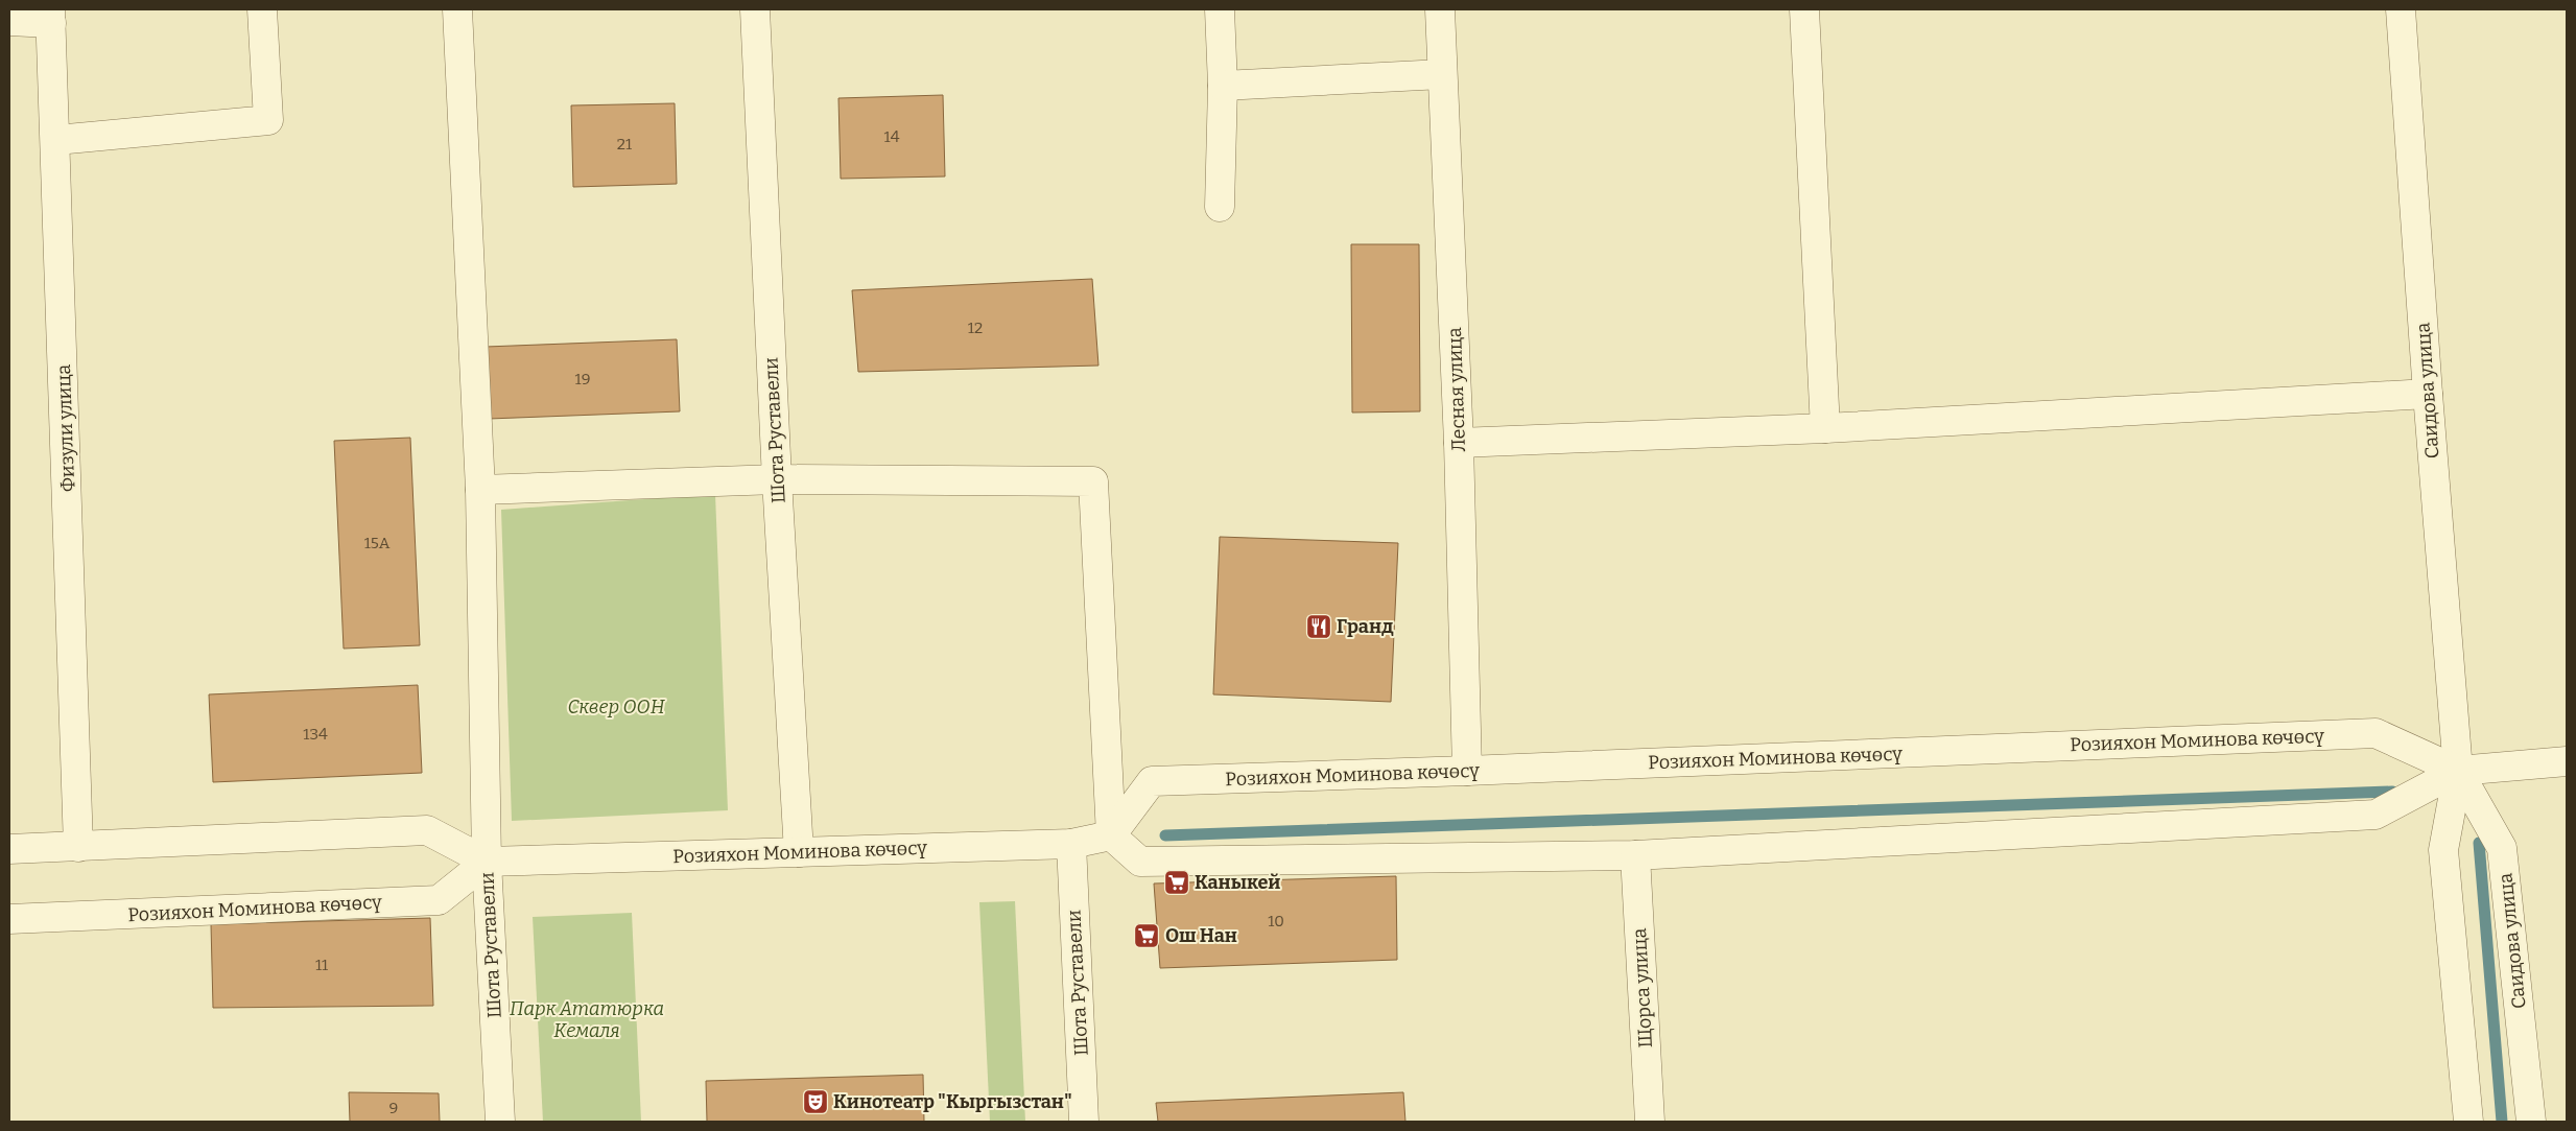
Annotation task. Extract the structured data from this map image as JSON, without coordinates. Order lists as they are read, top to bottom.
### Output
{
  "streets": {
    "street": [
      "Лесная улица",
      "Саидова улица",
      "Физули улица",
      "Шота Руставели",
      "Розияхон Моминова көчөсү",
      "Щорса улица"
    ]
  },
  "crossings": [
    ["Лесная улица", "Розияхон Моминова көчөсү"],
    ["Саидова улица", "Розияхон Моминова көчөсү"],
    ["Физули улица", "Розияхон Моминова көчөсү"],
    ["Шота Руставели", "Розияхон Моминова көчөсү"],
    ["Розияхон Моминова көчөсү", "Щорса улица"]
  ],
  "parks": ["Сквер ООН", "Парк Ататюрка Кемаля"],
  "places": {
    "restaurant": ["Гранд"],
    "supermarket": ["Каныкей", "Ош Нан"],
    "theatre": ["Кинотеатр \"Кыргызстан\""]
  },
  "house_numbers": [
    "14",
    "21",
    "12",
    "19",
    "15А",
    "134",
    "10",
    "11",
    "9"
  ]
}
